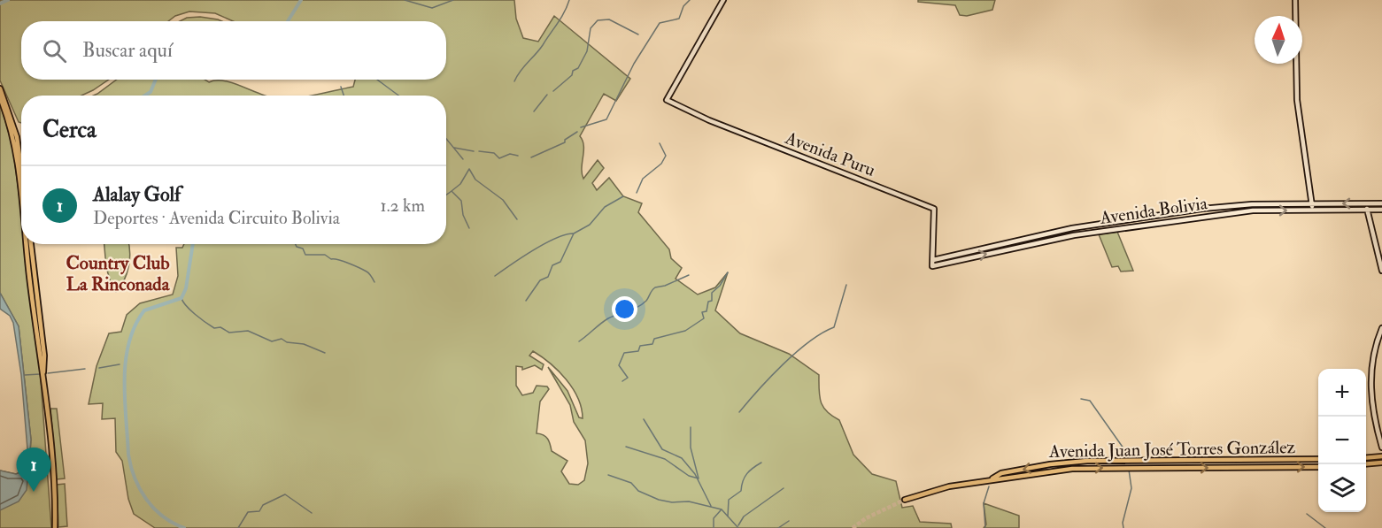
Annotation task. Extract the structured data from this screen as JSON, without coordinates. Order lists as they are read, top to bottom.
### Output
{
  "streets": {
    "main road": ["Avenida Juan José Torres González"],
    "street": ["Avenida Puru", "Avenida Bolivia"]
  },
  "crossings": [
    ["Avenida Puru", "Avenida Bolivia"]
  ],
  "districts": ["Country Club La Rinconada"],
  "north": "top",
  "page": {
    "search": "Buscar aquí",
    "heading": "Cerca",
    "list": [
      {
        "mark": "1",
        "name": "Alalay Golf",
        "note": "Deportes · Avenida Circuito Bolivia",
        "value": "1.2 km"
      }
    ],
    "map_buttons": ["+", "−"],
    "pins": "1"
  }
}
